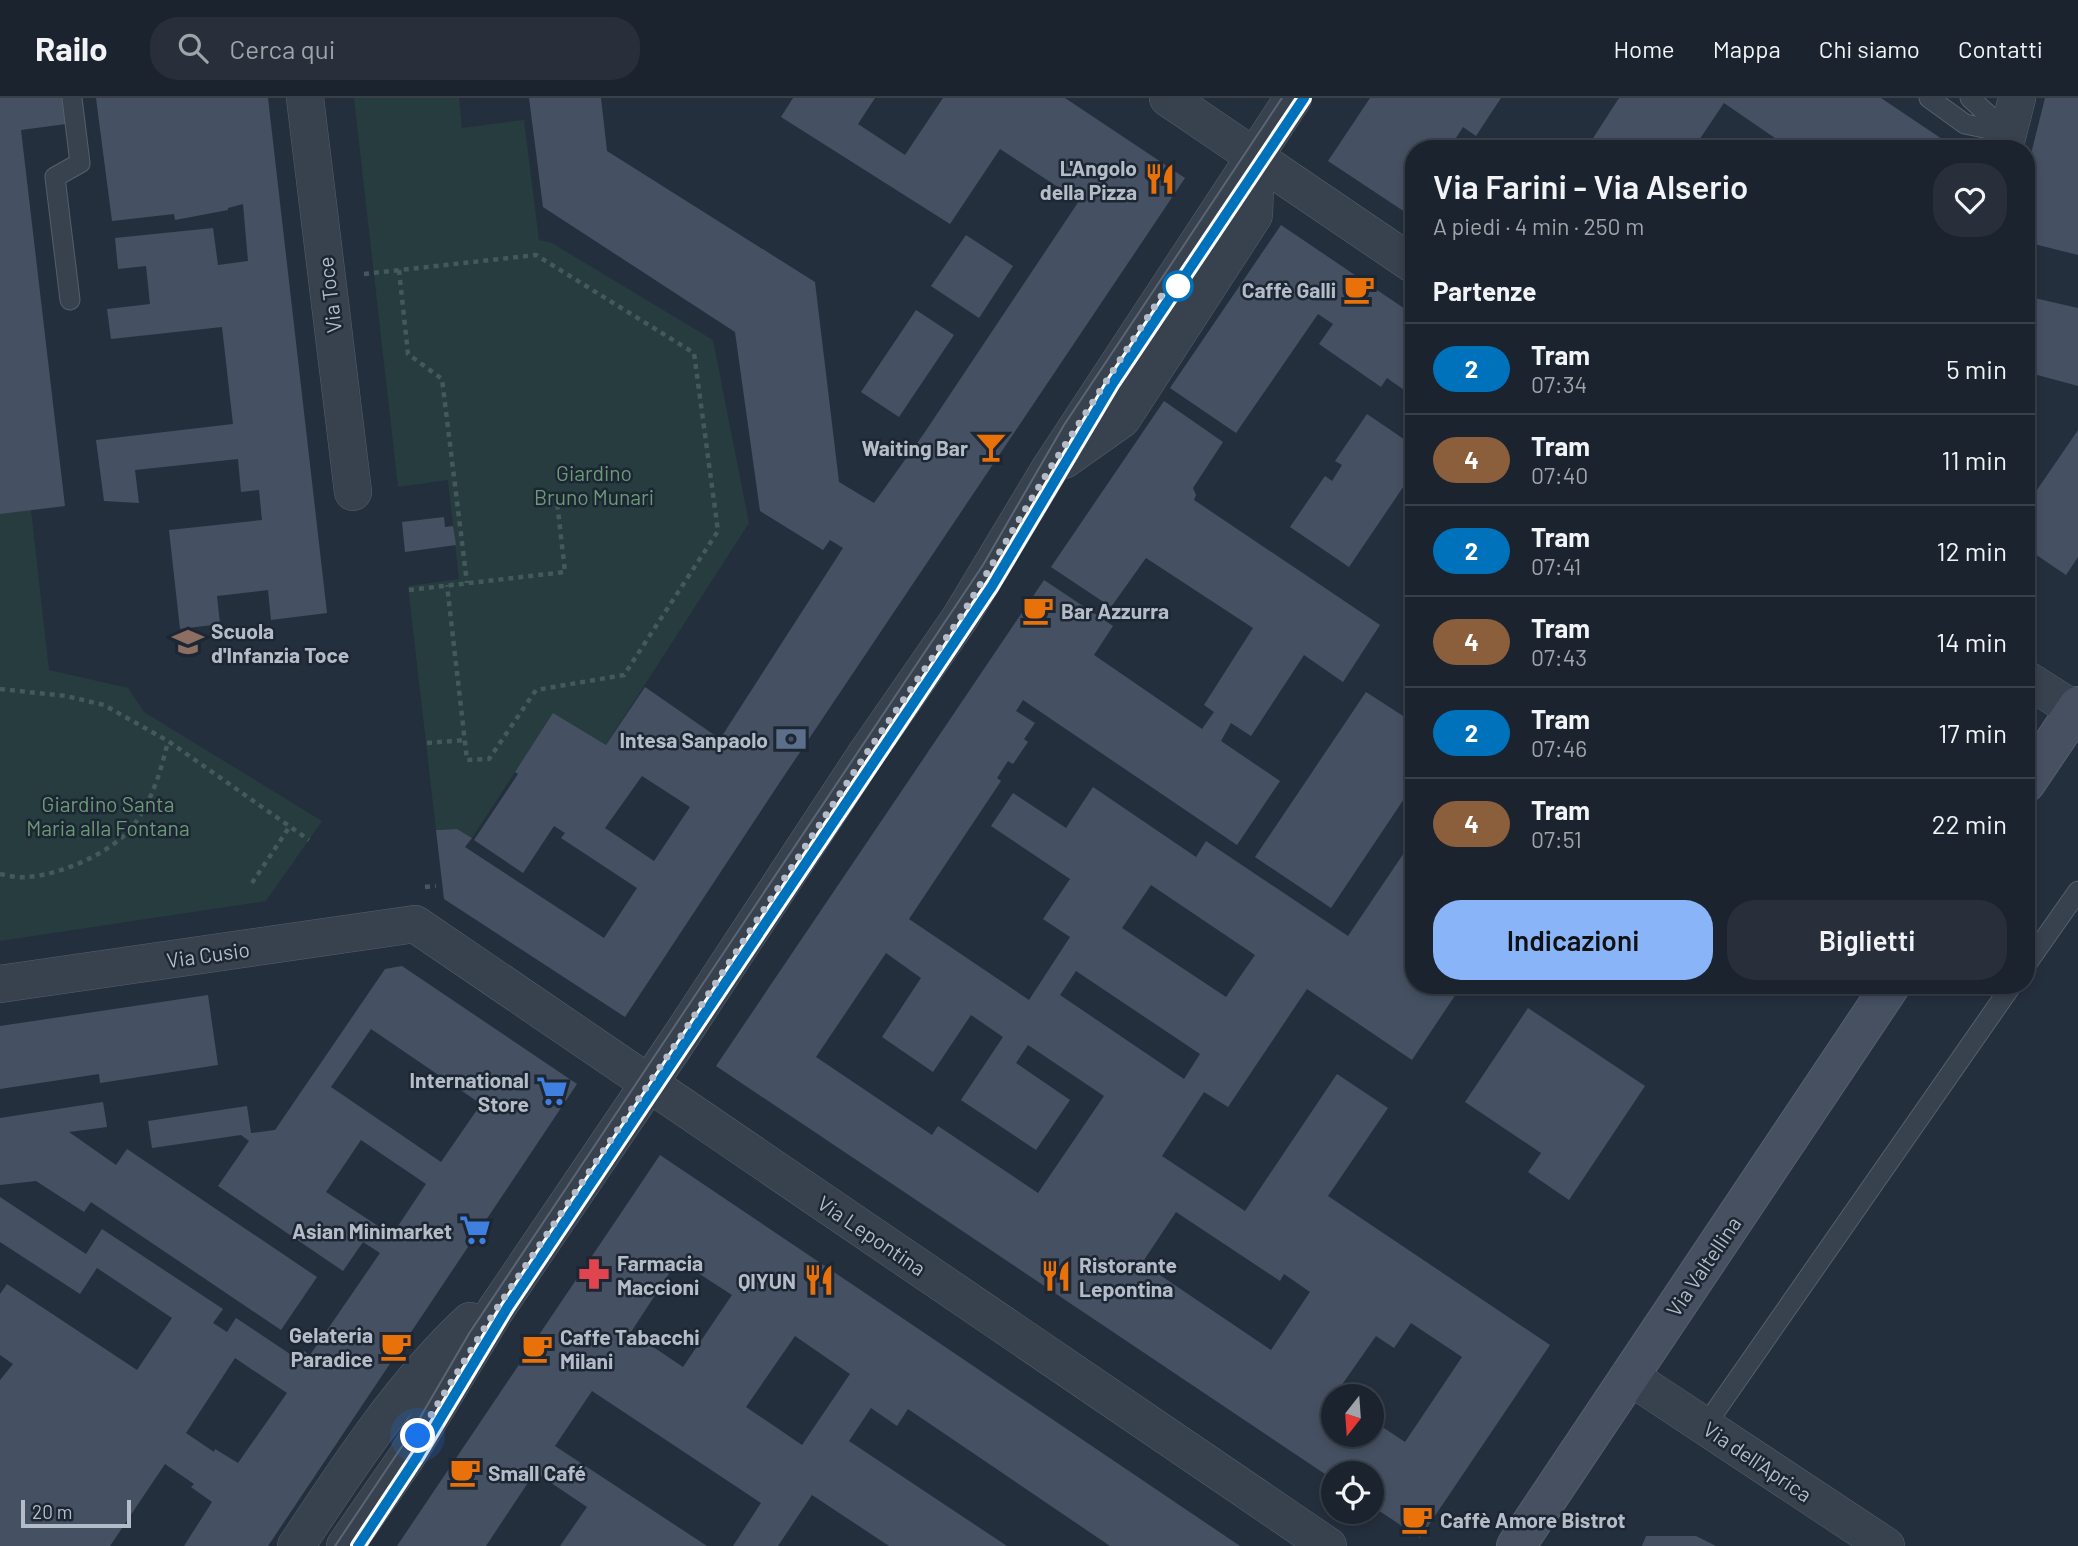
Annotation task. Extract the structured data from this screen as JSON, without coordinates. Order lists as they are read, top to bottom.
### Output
{
  "streets": {
    "main road": ["Via Valtellina"],
    "street": [
      "Via Toce",
      "Via Cusio",
      "Via Lepontina",
      "Via dell'Aprica"
    ]
  },
  "crossings": [
    ["Via Cusio", "Via Lepontina"],
    ["Via Valtellina", "Via dell'Aprica"]
  ],
  "parks": ["Giardino Bruno Munari", "Giardino Santa Maria alla Fontana"],
  "places": {
    "restaurant": ["L'Angolo della Pizza", "Ristorante Lepontina", "QIYUN"],
    "cafe": [
      "Caffè Galli",
      "Bar Azzurra",
      "Gelateria Paradice",
      "Caffe Tabacchi Milani",
      "Small Café",
      "Caffè Amore Bistrot"
    ],
    "bar": ["Waiting Bar"],
    "school or university": ["Scuola d'Infanzia Toce"],
    "bank": ["Intesa Sanpaolo"],
    "supermarket": ["International Store", "Asian Minimarket"],
    "pharmacy": ["Farmacia Maccioni"]
  },
  "lines": ["tram line 2"],
  "scale_bar": "20 m",
  "north": "bottom",
  "page": {
    "header": "Railo",
    "search": "Cerca qui",
    "nav": [
      "Home",
      "Mappa",
      "Chi siamo",
      "Contatti"
    ],
    "heading": [
      ["Via Farini - Via Alserio", "A piedi · 4 min · 250 m"],
      "Partenze"
    ],
    "list": [
      {
        "mark": "2",
        "name": "Tram",
        "note": "07:34",
        "value": "5 min"
      },
      {
        "mark": "4",
        "name": "Tram",
        "note": "07:40",
        "value": "11 min"
      },
      {
        "mark": "2",
        "name": "Tram",
        "note": "07:41",
        "value": "12 min"
      },
      {
        "mark": "4",
        "name": "Tram",
        "note": "07:43",
        "value": "14 min"
      },
      {
        "mark": "2",
        "name": "Tram",
        "note": "07:46",
        "value": "17 min"
      },
      {
        "mark": "4",
        "name": "Tram",
        "note": "07:51",
        "value": "22 min"
      }
    ],
    "buttons": ["Indicazioni", "Biglietti"],
    "scale": "20 m"
  }
}
